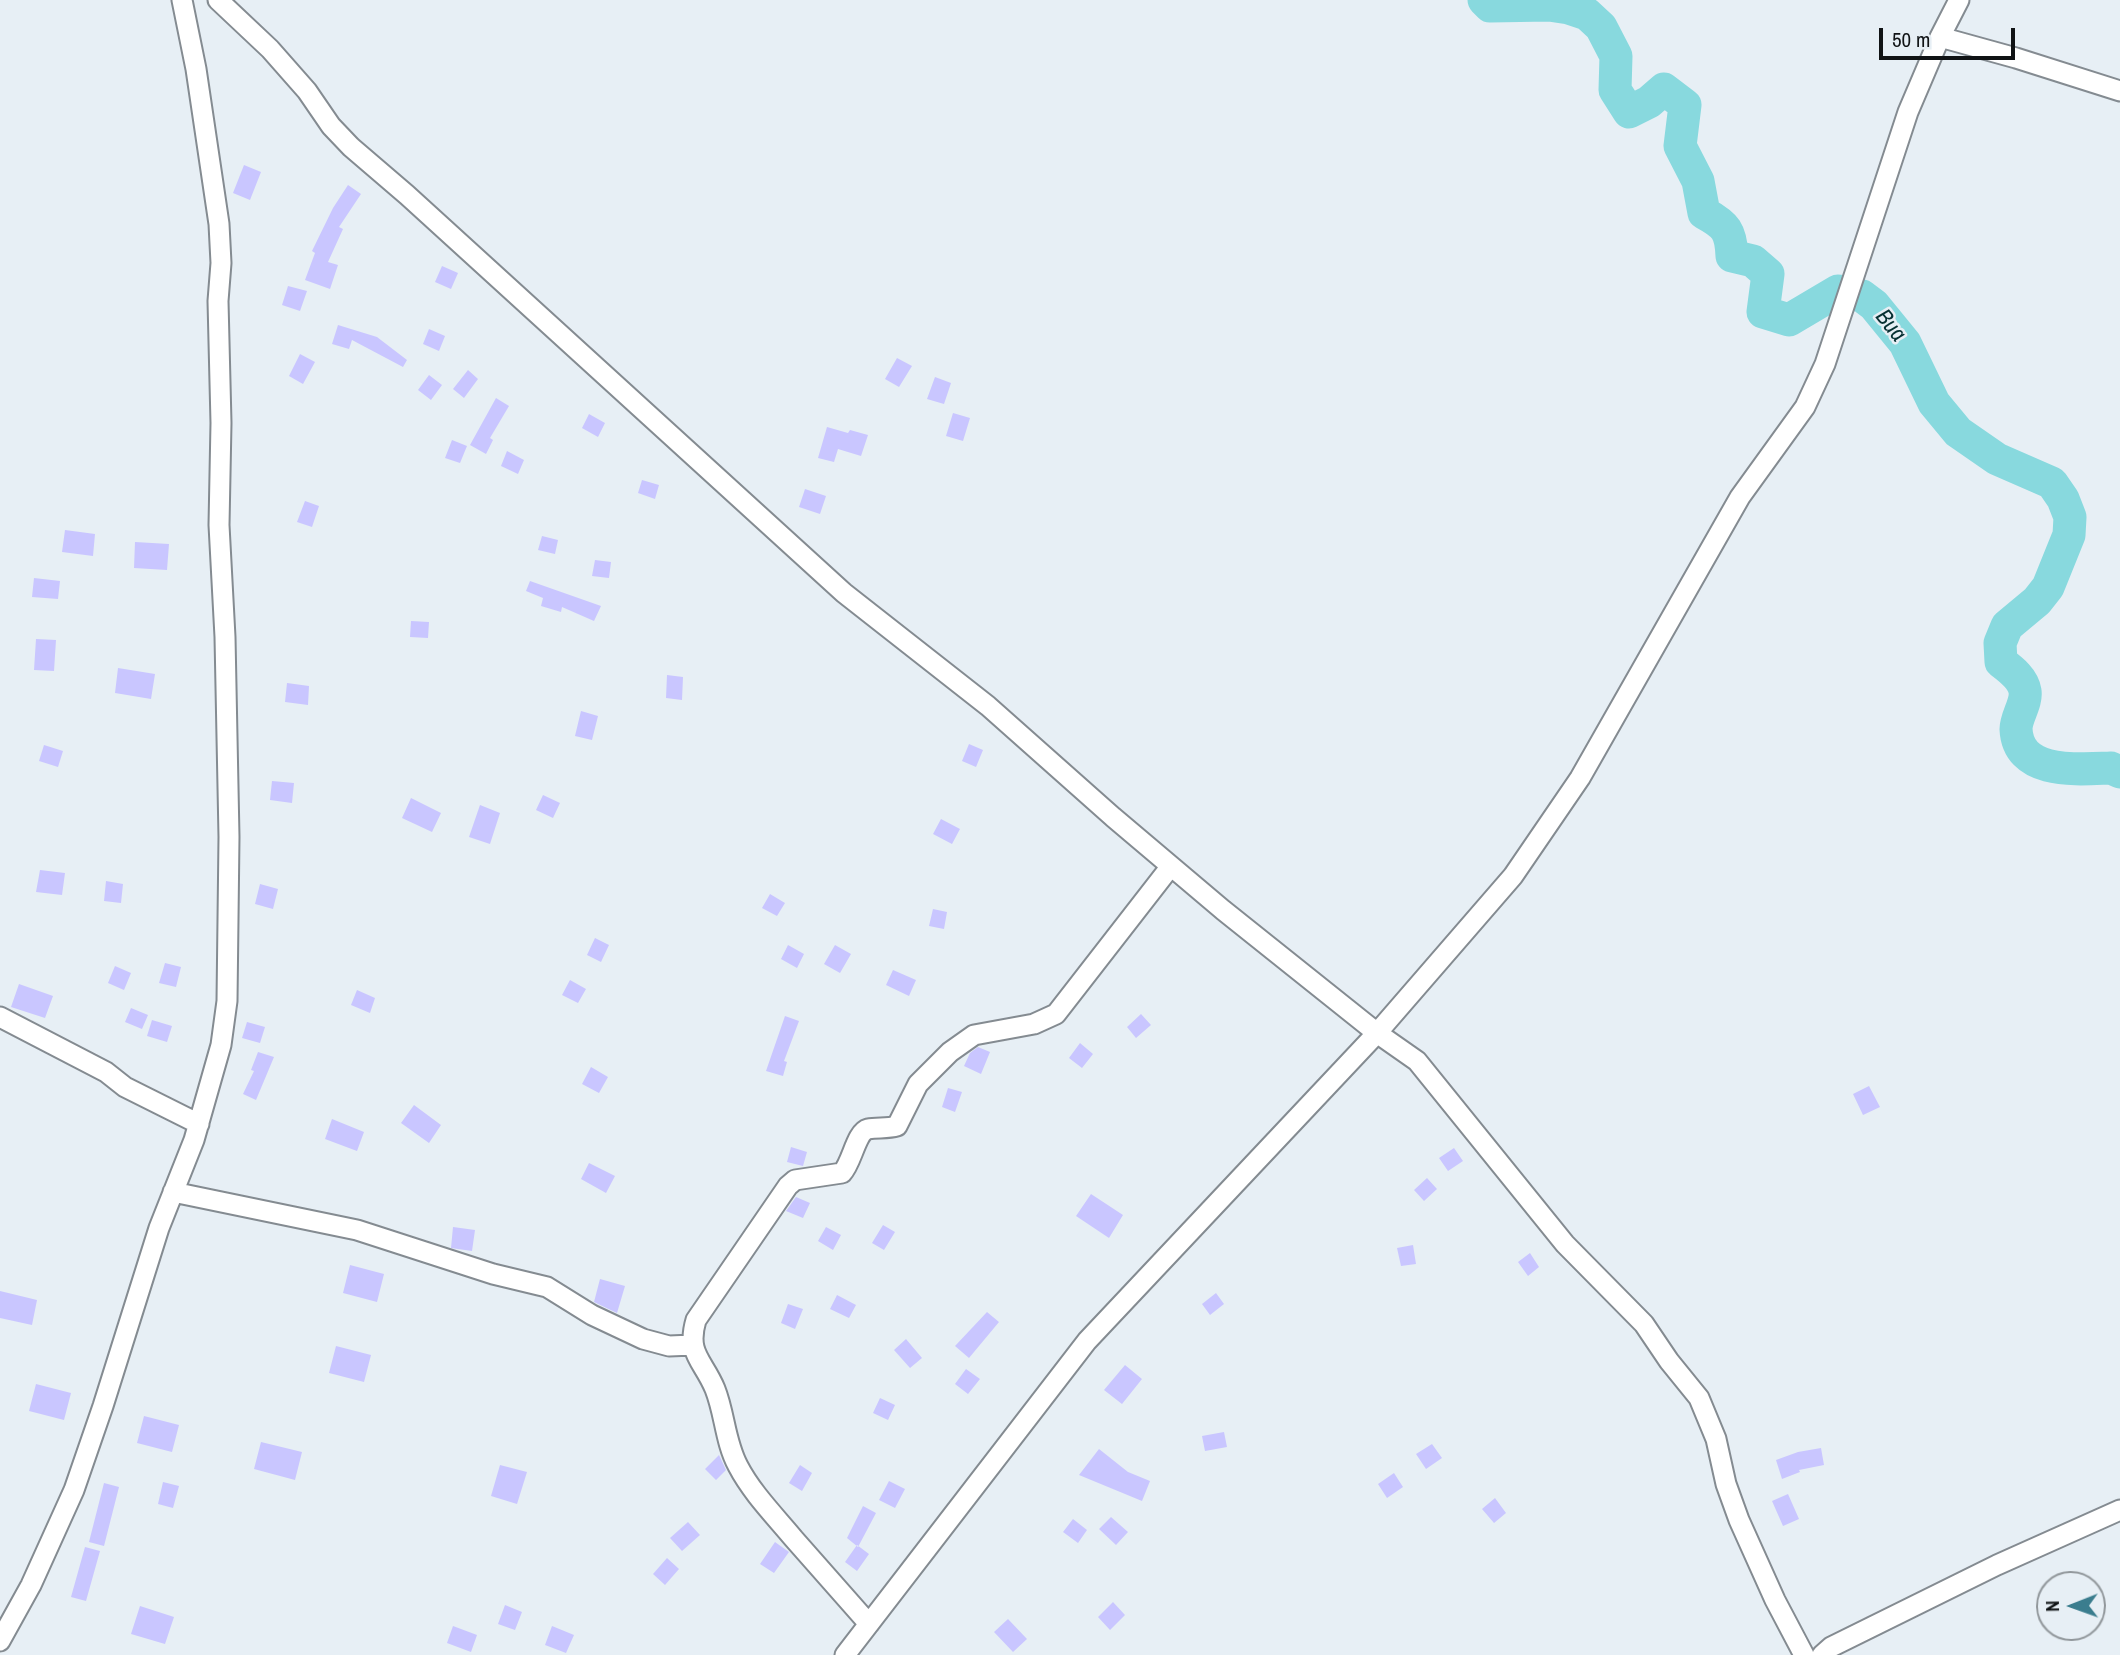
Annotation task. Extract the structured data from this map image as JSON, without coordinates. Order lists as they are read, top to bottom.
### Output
{
  "water": ["Bua"],
  "scale_bar": "50 m",
  "north": "left"
}
